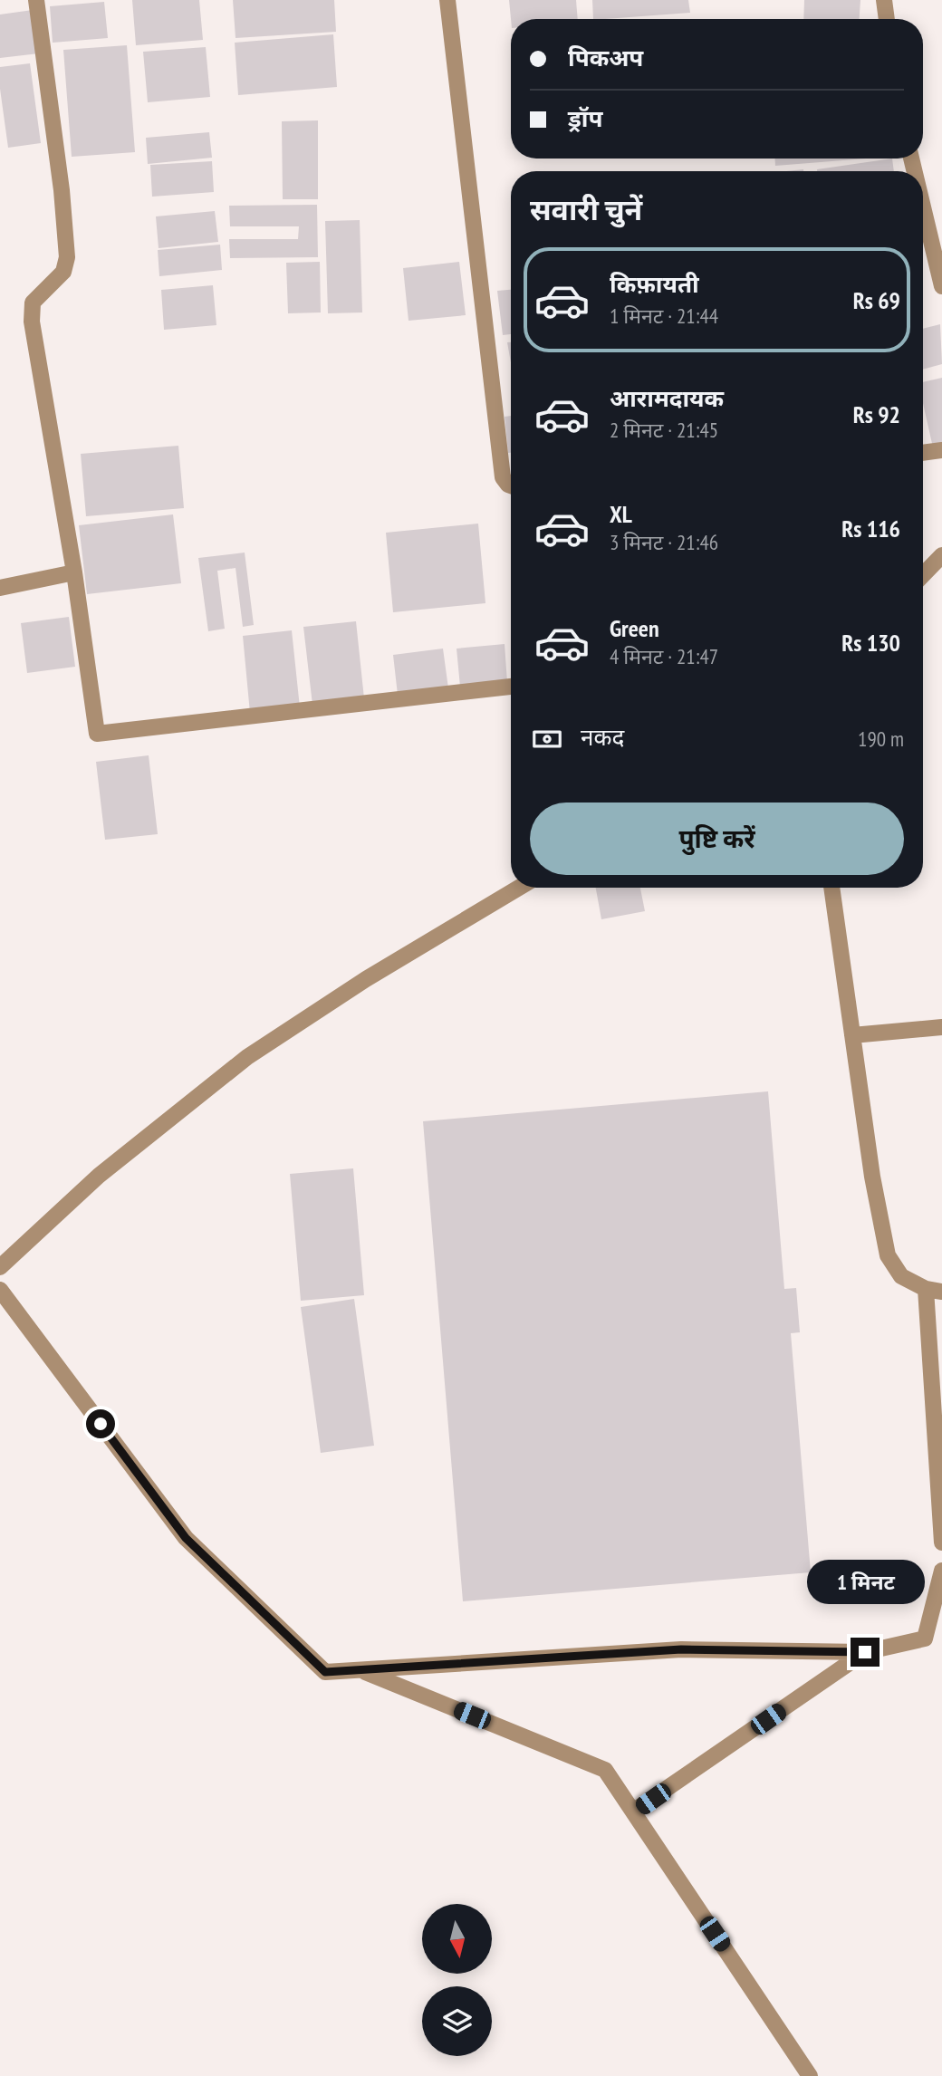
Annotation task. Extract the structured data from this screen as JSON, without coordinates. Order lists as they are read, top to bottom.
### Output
{
  "north": "bottom",
  "page": {
    "banner": ["पिकअप", "ड्रॉप"],
    "heading": "सवारी चुनें",
    "list": [
      {
        "name": "किफ़ायती",
        "note": "1 मिनट · 21:44",
        "value": "Rs 69"
      },
      {
        "name": "आरामदायक",
        "note": "2 मिनट · 21:45",
        "value": "Rs 92"
      },
      {
        "name": "XL",
        "note": "3 मिनट · 21:46",
        "value": "Rs 116"
      },
      {
        "name": "Green",
        "note": "4 मिनट · 21:47",
        "value": "Rs 130"
      }
    ],
    "pay": ["नकद", "190 m"],
    "buttons": "पुष्टि करें",
    "bubble": "1 मिनट"
  }
}
